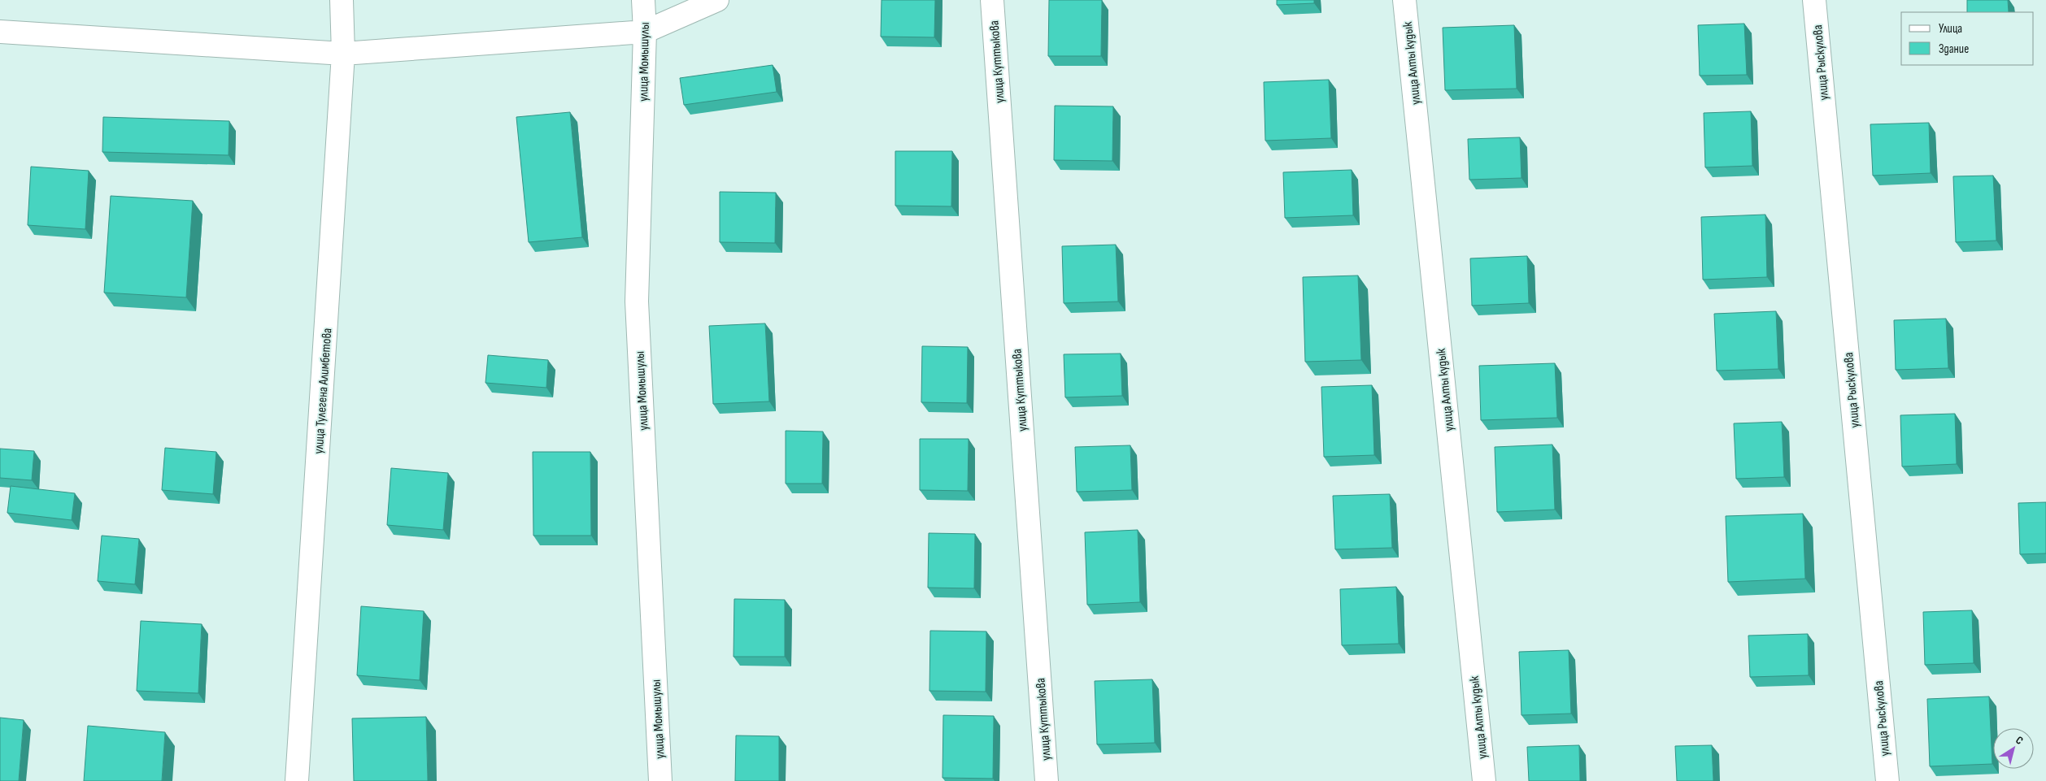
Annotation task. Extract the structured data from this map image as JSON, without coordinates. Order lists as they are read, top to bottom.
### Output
{
  "streets": {
    "street": [
      "улица Момышулы",
      "улица Куттыкова",
      "улица Рыскулова",
      "улица Алты кудык",
      "улица Тулегена Алимбетова"
    ]
  },
  "legend": ["Улица", "Здание"],
  "north": "top right"
}
